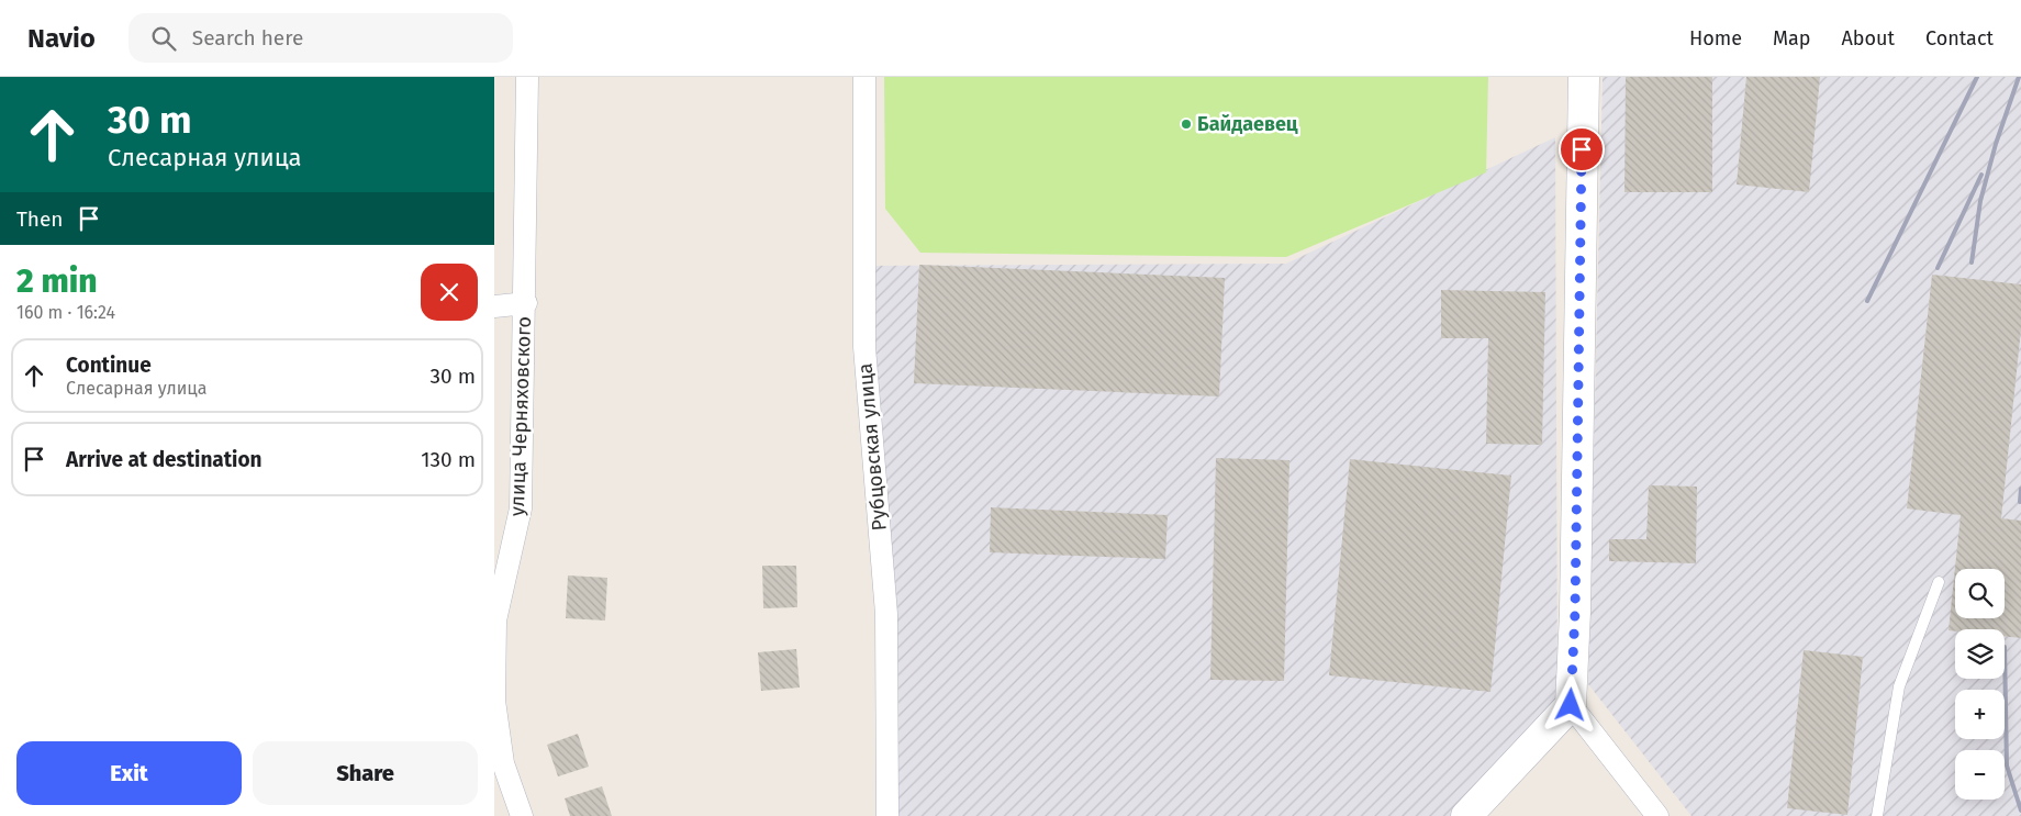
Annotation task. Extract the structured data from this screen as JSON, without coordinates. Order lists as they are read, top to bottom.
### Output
{
  "streets": {
    "street": ["улица Черняховского", "Рубцовская улица"]
  },
  "places": ["Байдаевец"],
  "page": {
    "header": "Navio",
    "search": "Search here",
    "nav": [
      "Home",
      "Map",
      "About",
      "Contact"
    ],
    "turn": ["30 m", "Слесарная улица"],
    "then": "Then",
    "heading": ["2 min", "160 m · 16:24"],
    "list": [
      {
        "name": "Continue",
        "note": "Слесарная улица",
        "value": "30 m"
      },
      {
        "name": "Arrive at destination",
        "value": "130 m"
      }
    ],
    "map_buttons": ["+", "−"],
    "buttons": ["Exit", "Share"]
  }
}
